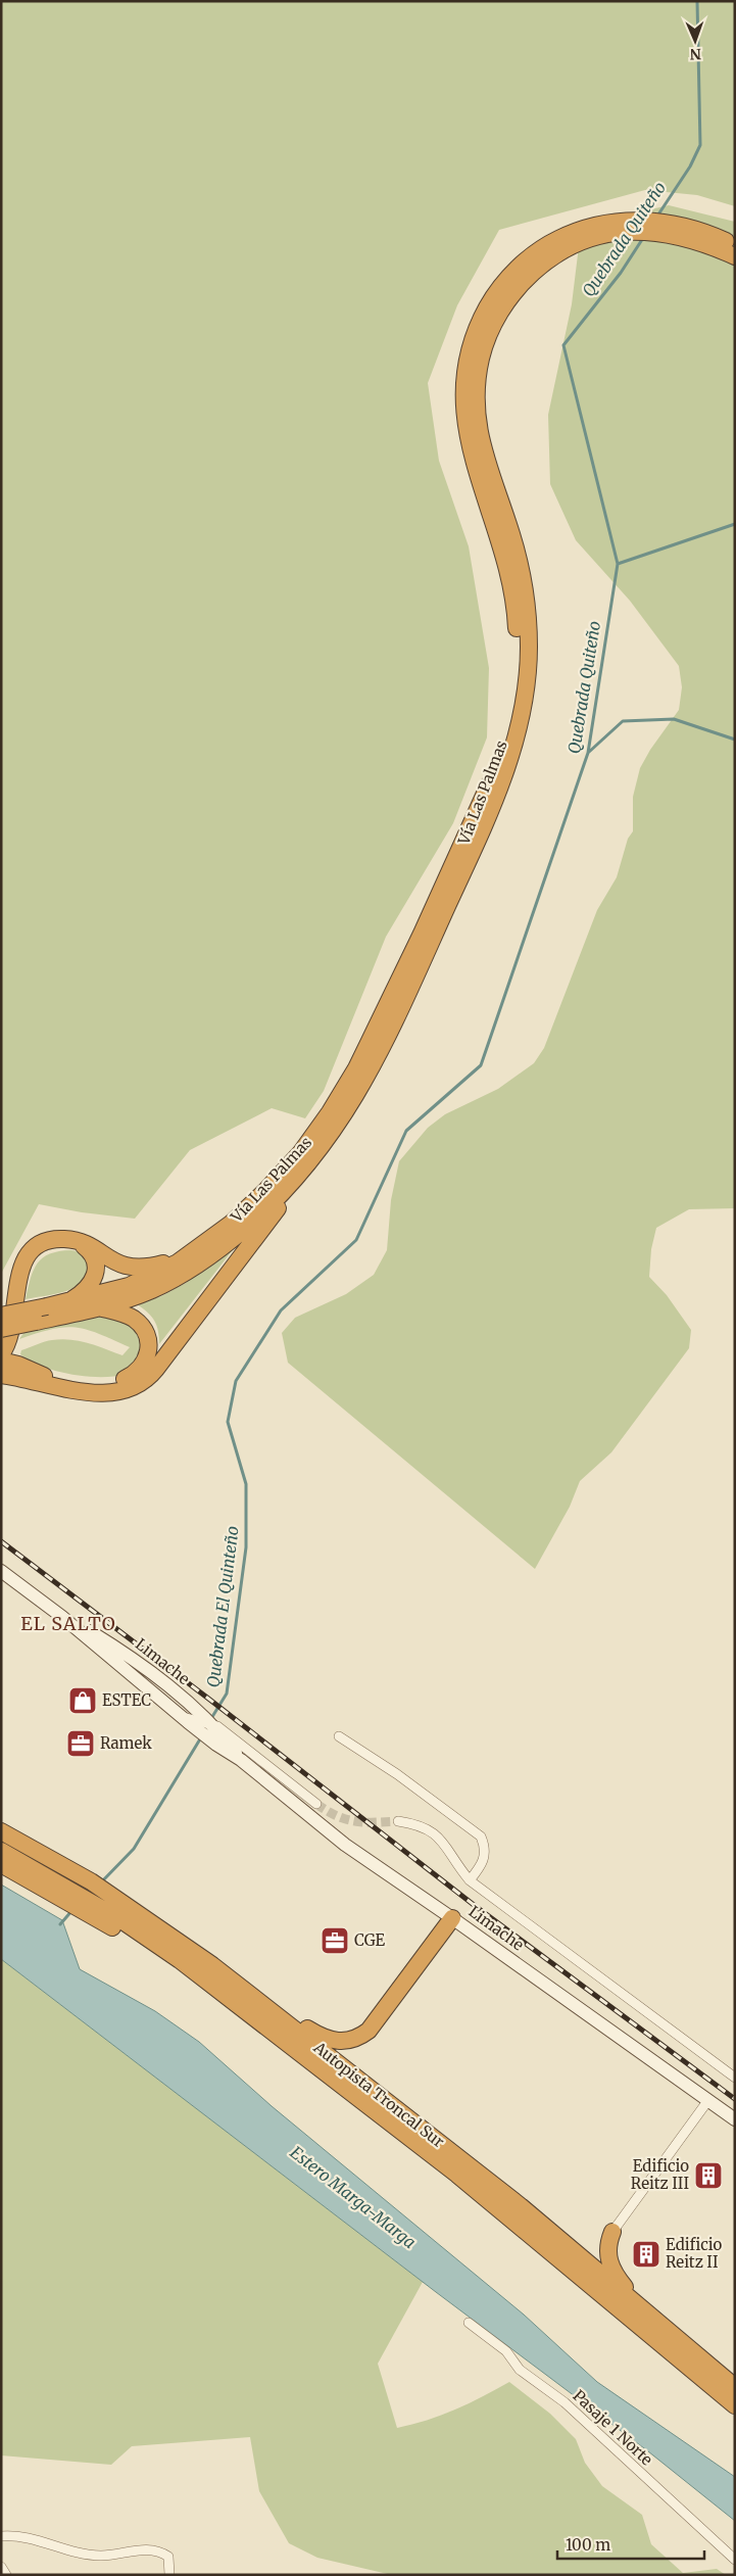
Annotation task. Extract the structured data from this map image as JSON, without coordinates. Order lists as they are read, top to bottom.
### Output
{
  "streets": {
    "highway": ["Vía Las Palmas", "Autopista Troncal Sur"],
    "main road": ["Limache"],
    "street": ["Pasaje 1 Norte"]
  },
  "districts": ["EL SALTO"],
  "water": ["Quebrada Quiteño", "Quebrada El Quinteño", "Estero Marga-Marga"],
  "places": {
    "shop": ["ESTEC"],
    "office": ["Ramek", "CGE"],
    "building": ["Edificio Reitz III", "Edificio Reitz II"]
  },
  "scale_bar": "100 m",
  "north": "bottom"
}
